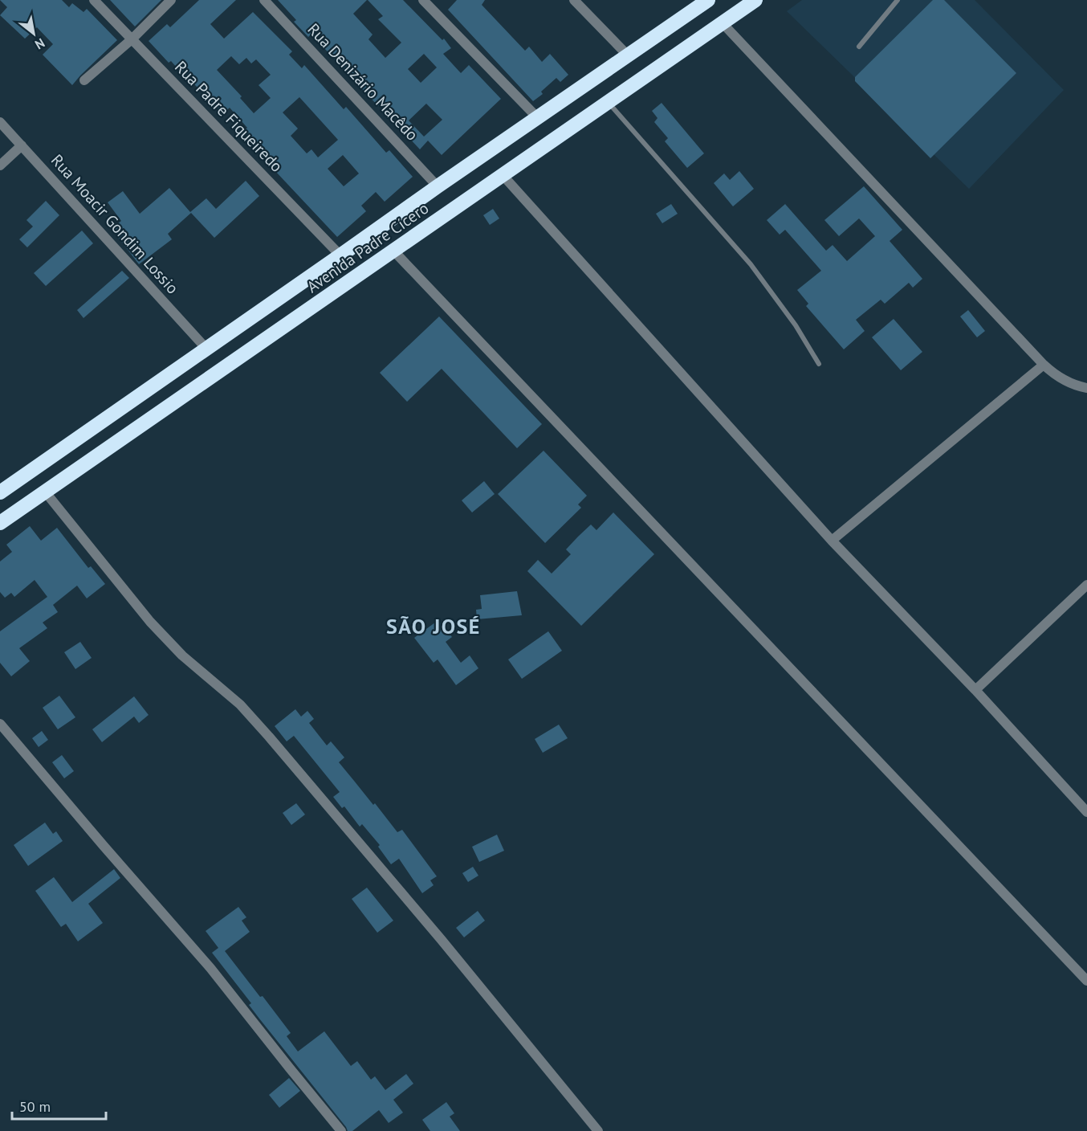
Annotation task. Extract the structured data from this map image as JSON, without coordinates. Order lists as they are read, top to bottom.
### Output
{
  "streets": {
    "highway": ["Avenida Padre Cícero"],
    "street": ["Rua Denizário Macêdo", "Rua Padre Fiqueiredo", "Rua Moacir Gondim Lossio"]
  },
  "crossings": [
    ["Rua Denizário Macêdo", "Avenida Padre Cícero"],
    ["Rua Padre Fiqueiredo", "Avenida Padre Cícero"],
    ["Rua Moacir Gondim Lossio", "Avenida Padre Cícero"]
  ],
  "districts": ["SÃO JOSÉ"],
  "scale_bar": "50 m",
  "north": "bottom right"
}
